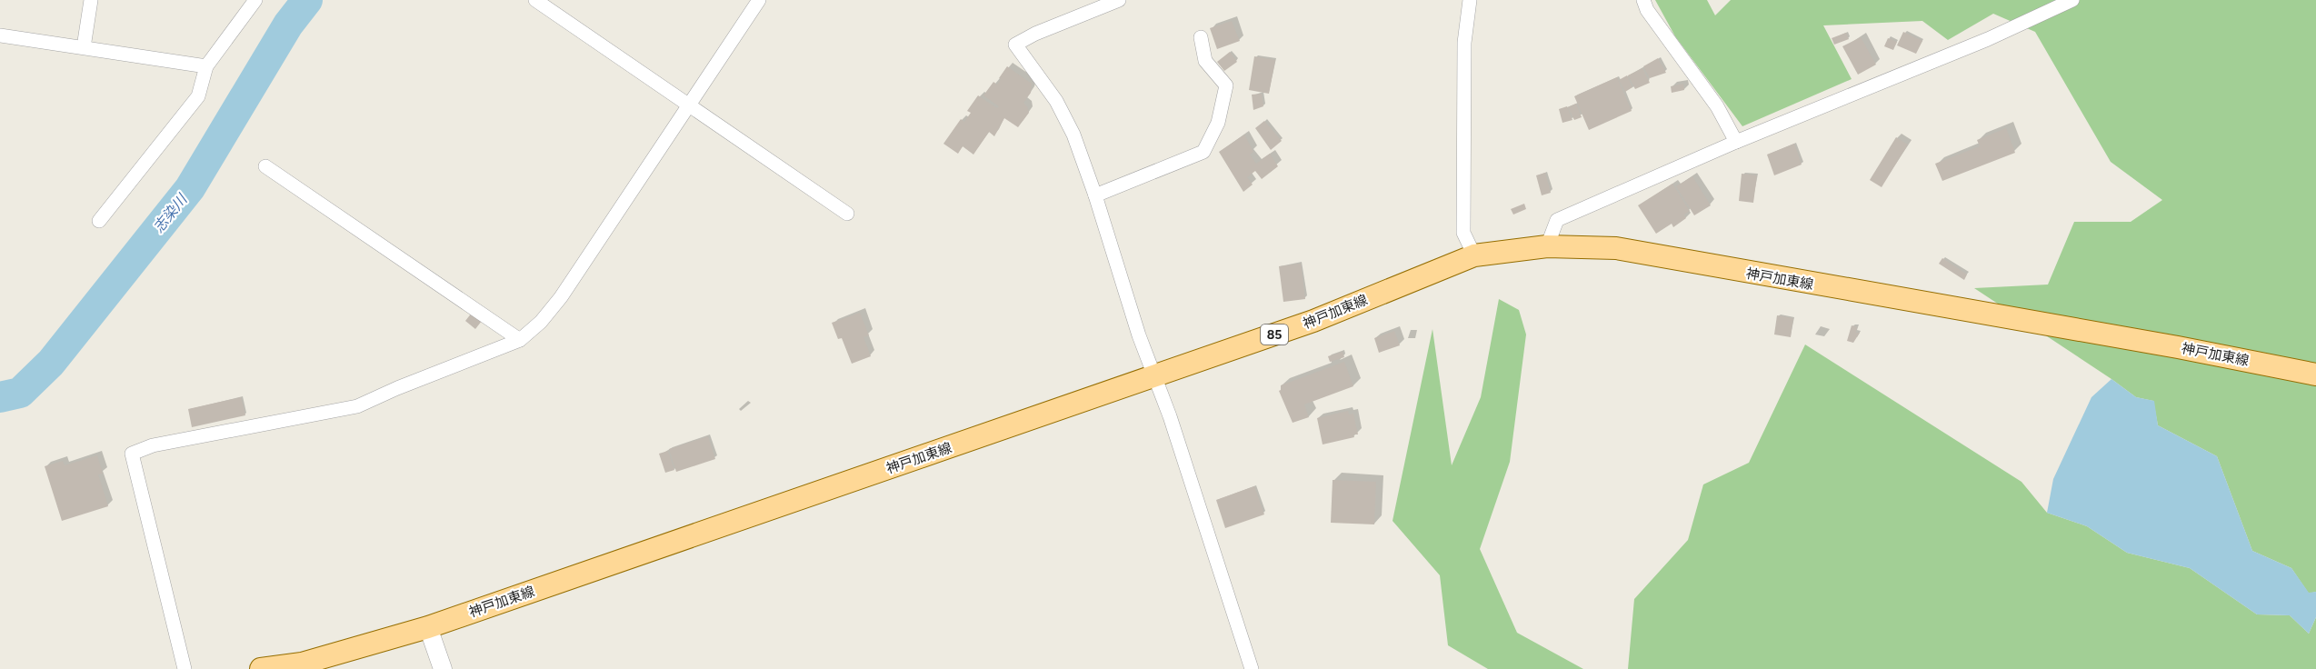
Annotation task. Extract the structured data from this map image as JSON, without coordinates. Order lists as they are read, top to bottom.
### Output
{
  "streets": {
    "main road": ["神戸加東線", "85"]
  },
  "water": ["志染川"]
}
